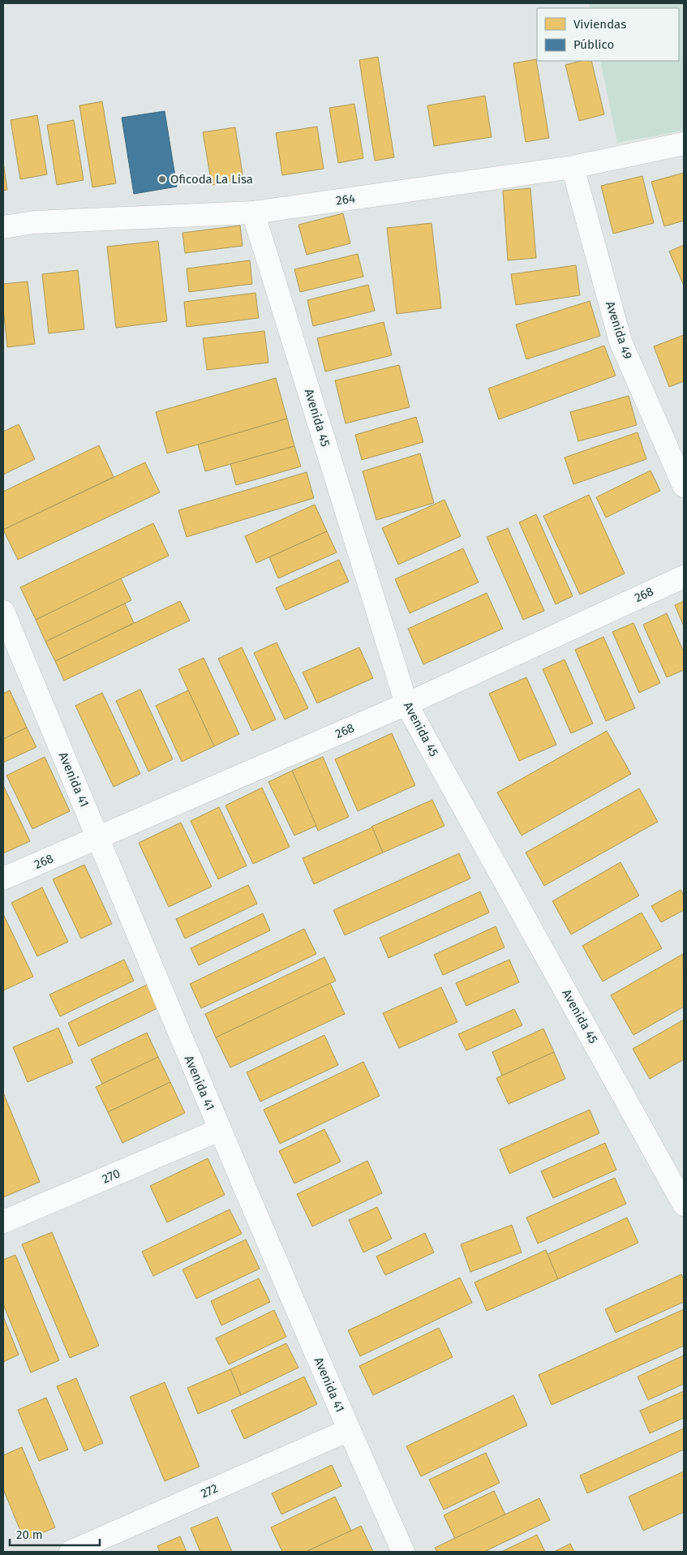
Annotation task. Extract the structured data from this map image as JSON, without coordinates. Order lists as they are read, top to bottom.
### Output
{
  "streets": {
    "street": [
      "264",
      "Avenida 49",
      "Avenida 45",
      "268",
      "Avenida 41",
      "270",
      "272"
    ]
  },
  "crossings": [
    ["264", "Avenida 49"],
    ["264", "Avenida 45"],
    ["Avenida 45", "268"],
    ["268", "Avenida 41"],
    ["Avenida 41", "270"],
    ["Avenida 41", "272"]
  ],
  "places": ["Oficoda La Lisa"],
  "legend": ["Viviendas", "Público"],
  "scale_bar": "20 m"
}
